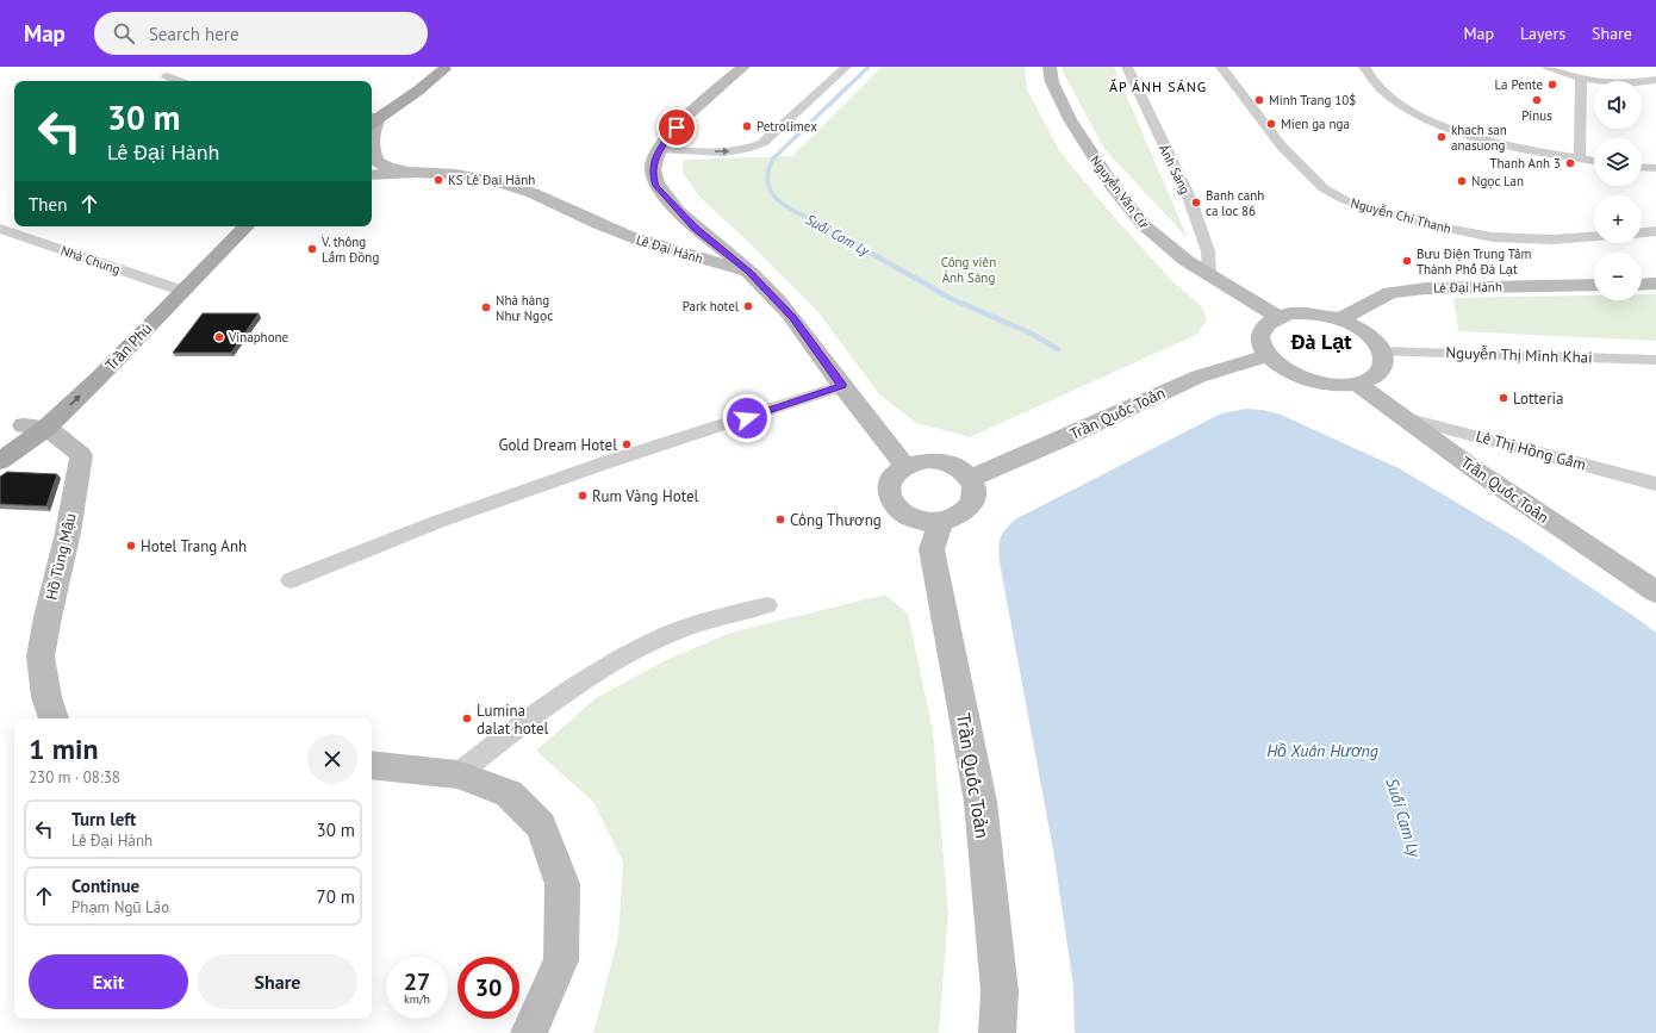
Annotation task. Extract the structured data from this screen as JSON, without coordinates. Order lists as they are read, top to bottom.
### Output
{
  "streets": {
    "main road": ["Trần Phú"],
    "street": [
      "Ánh Sáng",
      "Nguyễn Văn Cừ",
      "Nguyễn Chí Thanh",
      "Lê Đại Hành",
      "Nhà Chung",
      "Nguyễn Thị Minh Khai",
      "Trần Quốc Toản",
      "Lê Thị Hồng Gấm",
      "Hồ Tùng Mậu"
    ]
  },
  "crossings": [
    ["Ánh Sáng", "Nguyễn Văn Cừ"],
    ["Lê Đại Hành", "Trần Quốc Toản"],
    ["Nhà Chung", "Trần Phú"],
    ["Trần Phú", "Hồ Tùng Mậu"],
    ["Trần Quốc Toản", "Lê Thị Hồng Gấm"]
  ],
  "districts": ["ẤP ÁNH SÁNG", "Đà Lạt"],
  "water": ["Suối Cam Ly", "Hồ Xuân Hương"],
  "parks": ["Công viên Ánh Sáng"],
  "places": [
    "La Pente",
    "Minh Trang 10$",
    "Pinus",
    "Mien ga nga",
    "Petrolimex",
    "khach san anasuong",
    "Thanh Anh 3",
    "KS Lê Đại Hành",
    "Ngọc Lan",
    "Banh canh ca loc 86",
    "V. thông Lấm Đồng",
    "Bưu Điện Trung Tâm Thành Phố Đà Lạt",
    "Park hotel",
    "Nhà hàng Như Ngọc",
    "Vinaphone",
    "Lotteria",
    "Gold Dream Hotel",
    "Rum Vàng Hotel",
    "Công Thương",
    "Hotel Trang Anh",
    "Lumina dalat hotel"
  ],
  "page": {
    "header": "Map",
    "search": "Search here",
    "nav": ["Map", "Layers", "Share"],
    "map_buttons": ["+", "−"],
    "turn": ["30 m", "Lê Đại Hành"],
    "then": "Then",
    "heading": ["1 min", "230 m · 08:38"],
    "list": [
      {
        "name": "Turn left",
        "note": "Lê Đại Hành",
        "value": "30 m"
      },
      {
        "name": "Continue",
        "note": "Phạm Ngũ Lão",
        "value": "70 m"
      }
    ],
    "buttons": ["Exit", "Share"],
    "speed": "27 km/h",
    "limit": "30"
  }
}
